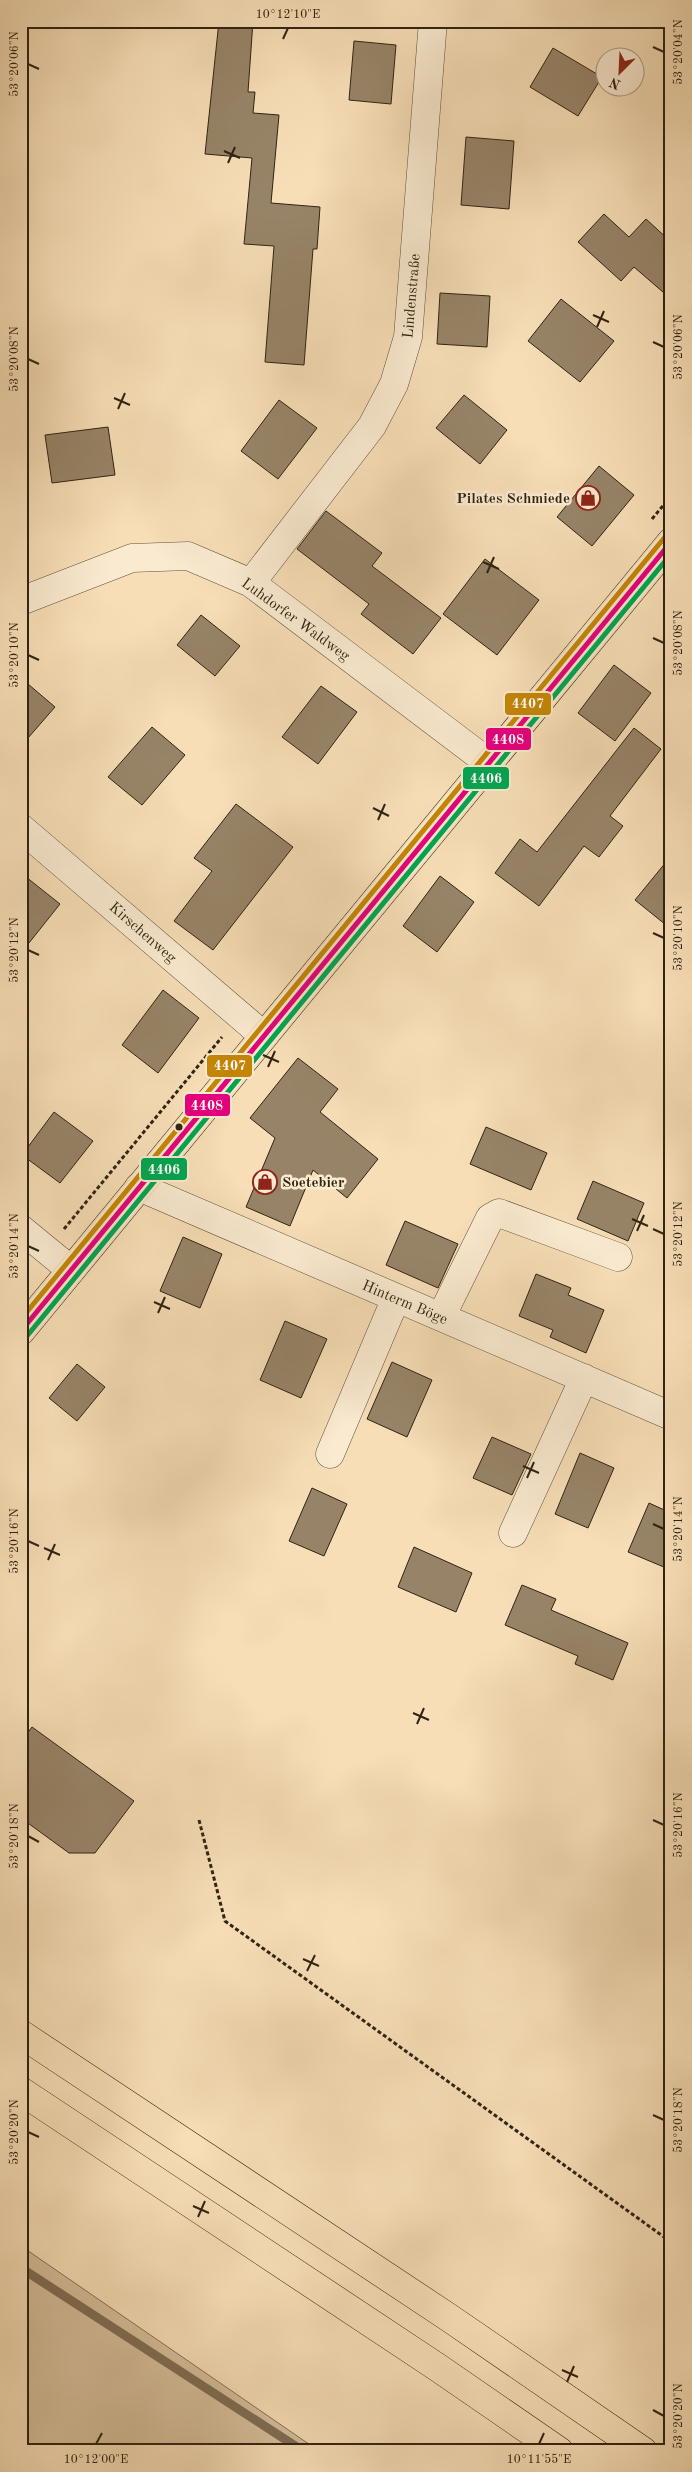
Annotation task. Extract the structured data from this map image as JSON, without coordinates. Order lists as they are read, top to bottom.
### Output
{
  "streets": {
    "street": [
      "Lindenstraße",
      "Luhdorfer Waldweg",
      "Kirschenweg",
      "Hinterm Böge"
    ]
  },
  "crossings": [
    ["Lindenstraße", "Luhdorfer Waldweg"]
  ],
  "places": {
    "shop": ["Pilates Schmiede", "Soetebier"]
  },
  "lines": ["transit line 4407", "transit line 4408", "transit line 4406"],
  "north": "bottom left",
  "coordinates": [
    "10°12'10\"E",
    "53°20'04\"N",
    "53°20'06\"N",
    "53°20'08\"N",
    "53°20'10\"N",
    "53°20'12\"N",
    "53°20'14\"N",
    "53°20'16\"N",
    "53°20'18\"N",
    "53°20'20\"N",
    "10°12'00\"E",
    "10°11'55\"E"
  ]
}
